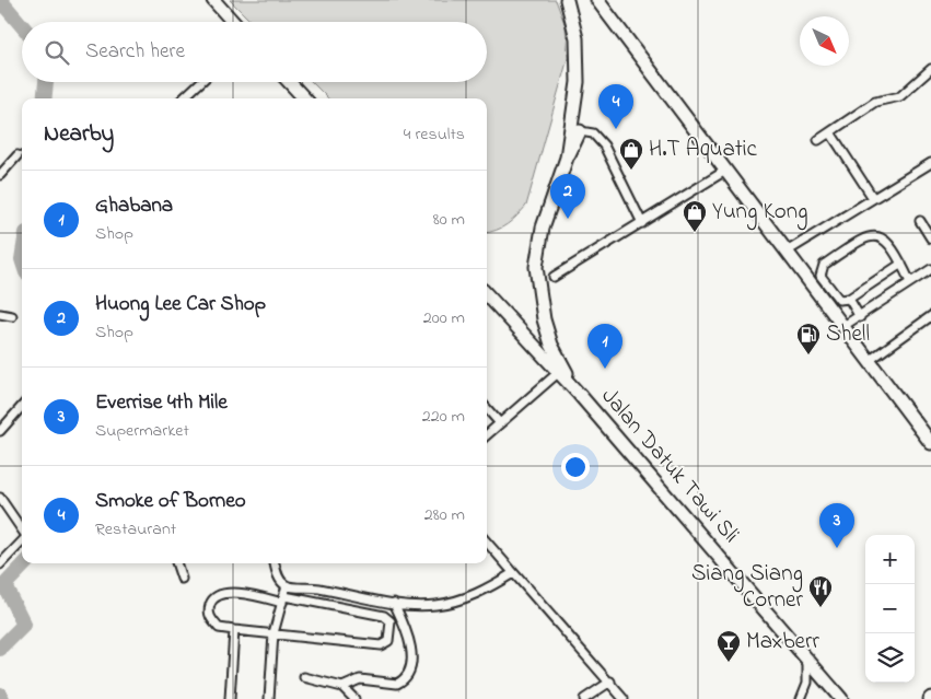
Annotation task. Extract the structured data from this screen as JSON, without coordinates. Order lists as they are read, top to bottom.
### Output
{
  "streets": {
    "highway": ["Jalan Datuk Tawi Sli"]
  },
  "places": {
    "shop": ["H.T Aquatic", "Yung Kong"],
    "fuel station": ["Shell"],
    "restaurant": ["Siang Siang Corner"],
    "bar": ["Maxberr"]
  },
  "north": "bottom right",
  "page": {
    "search": "Search here",
    "pins": [
      "4",
      "2",
      "1",
      "3"
    ],
    "heading": ["Nearby", "4 results"],
    "list": [
      {
        "mark": "1",
        "name": "Ghabana",
        "note": "Shop",
        "value": "80 m"
      },
      {
        "mark": "2",
        "name": "Huong Lee Car Shop",
        "note": "Shop",
        "value": "200 m"
      },
      {
        "mark": "3",
        "name": "Everrise 4th Mile",
        "note": "Supermarket",
        "value": "220 m"
      },
      {
        "mark": "4",
        "name": "Smoke of Borneo",
        "note": "Restaurant",
        "value": "280 m"
      }
    ],
    "map_buttons": ["+", "−"]
  }
}
